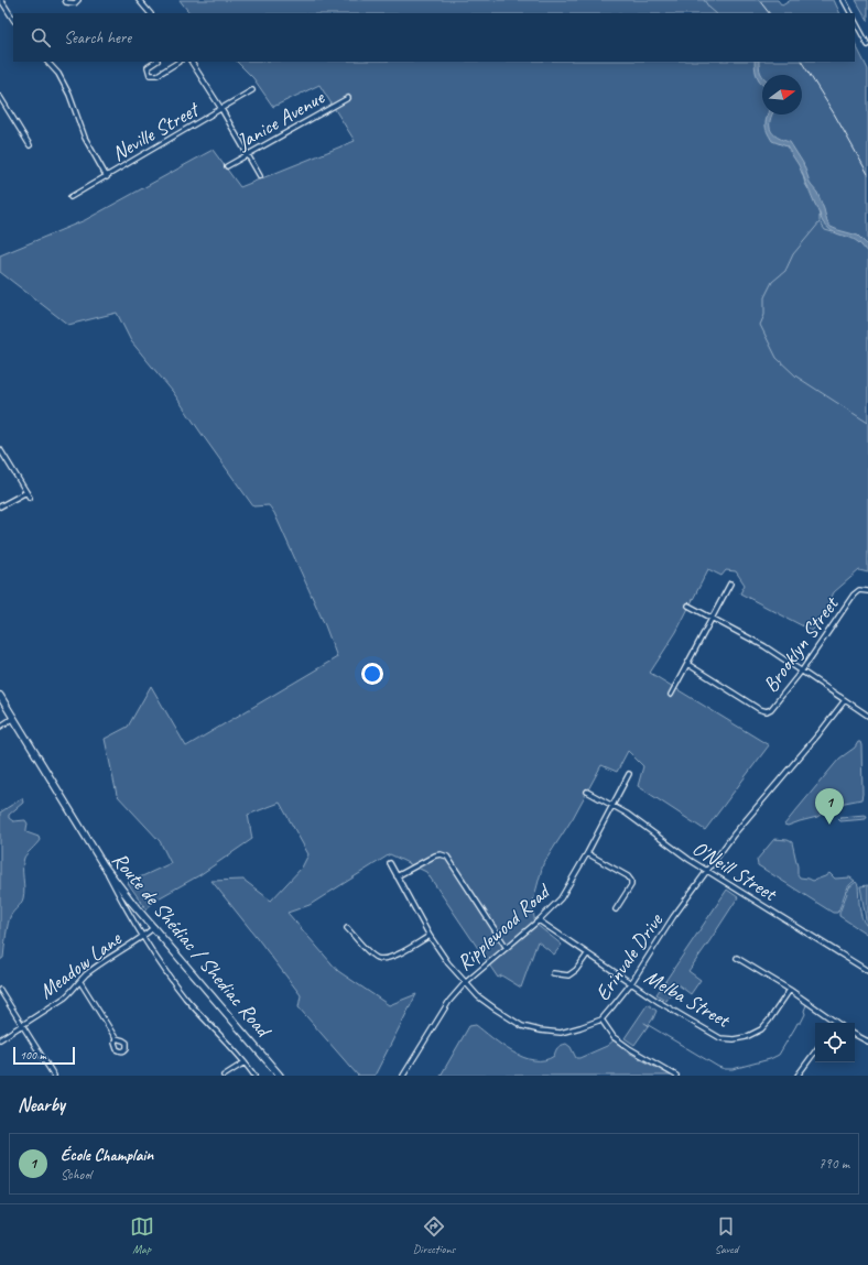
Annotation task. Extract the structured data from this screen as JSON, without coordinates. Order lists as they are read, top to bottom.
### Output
{
  "streets": {
    "main road": ["Route de Shédiac / Shediac Road"],
    "street": [
      "Janice Avenue",
      "Neville Street",
      "Brooklyn Street",
      "O'Neill Street",
      "Ripplewood Road",
      "Erinvale Drive",
      "Meadow Lane",
      "Melba Street"
    ]
  },
  "crossings": [
    ["O'Neill Street", "Ripplewood Road"],
    ["O'Neill Street", "Erinvale Drive"],
    ["Ripplewood Road", "Erinvale Drive"],
    ["Ripplewood Road", "Melba Street"],
    ["Route de Shédiac / Shediac Road", "Meadow Lane"],
    ["Erinvale Drive", "Melba Street"]
  ],
  "scale_bar": "100 m",
  "north": "right",
  "page": {
    "search": "Search here",
    "pins": "1",
    "scale": "100 m",
    "heading": "Nearby",
    "list": [
      {
        "mark": "1",
        "name": "École Champlain",
        "note": "School",
        "value": "790 m"
      }
    ],
    "nav": ["Map", "Directions", "Saved"]
  }
}
